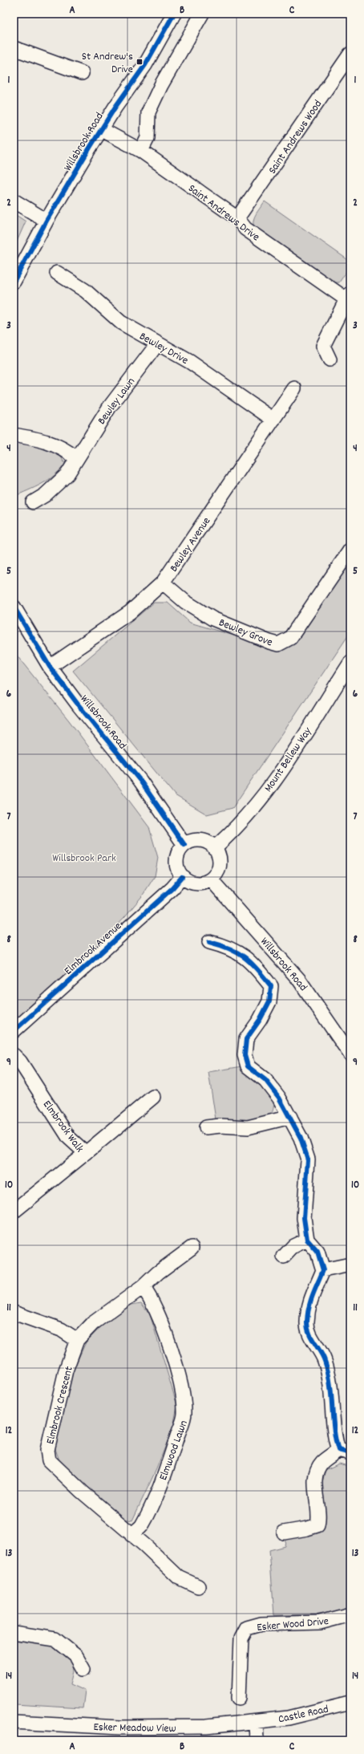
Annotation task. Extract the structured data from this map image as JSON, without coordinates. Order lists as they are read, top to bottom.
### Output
{
  "streets": {
    "street": [
      "Saint Andrews Wood",
      "Willsbrook Road",
      "Saint Andrews Drive",
      "Bewley Drive",
      "Bewley Lawn",
      "Bewley Avenue",
      "Bewley Grove",
      "Mount Bellew Way",
      "Elmbrook Avenue",
      "Elmbrook Walk",
      "Elmbrook Crescent",
      "Elmwood Lawn",
      "Esker Wood Drive",
      "Castle Road",
      "Esker Meadow View"
    ]
  },
  "crossings": [
    ["Saint Andrews Wood", "Saint Andrews Drive"],
    ["Willsbrook Road", "Saint Andrews Drive"],
    ["Willsbrook Road", "Bewley Avenue"],
    ["Willsbrook Road", "Mount Bellew Way"],
    ["Willsbrook Road", "Elmbrook Avenue"],
    ["Bewley Drive", "Bewley Lawn"],
    ["Bewley Drive", "Bewley Avenue"],
    ["Bewley Avenue", "Bewley Grove"],
    ["Mount Bellew Way", "Elmbrook Avenue"],
    ["Elmbrook Crescent", "Elmwood Lawn"],
    ["Castle Road", "Esker Meadow View"]
  ],
  "parks": ["Willsbrook Park"],
  "places": {
    "transit": ["St Andrew's Drive"]
  },
  "grid": {
    "columns": ["A", "B", "C"],
    "rows": [
      "1",
      "2",
      "3",
      "4",
      "5",
      "6",
      "7",
      "8",
      "9",
      "10",
      "11",
      "12",
      "13",
      "14"
    ]
  }
}
